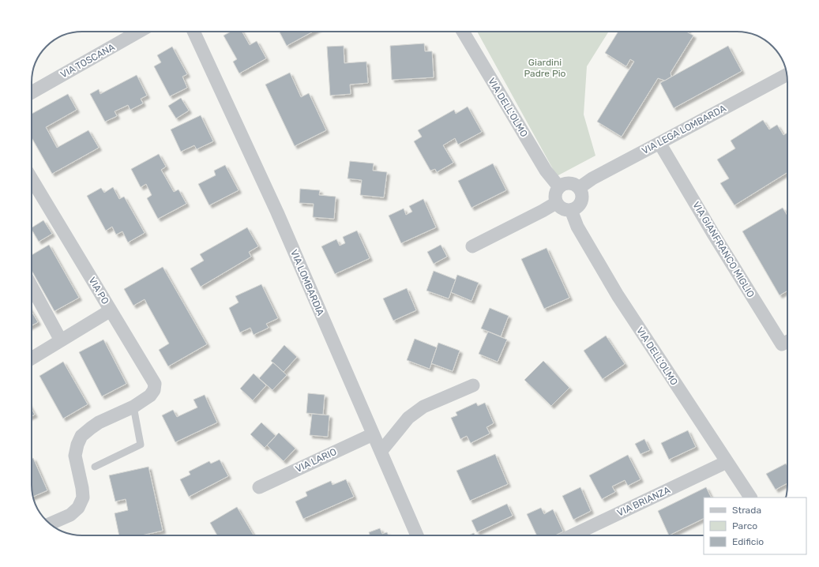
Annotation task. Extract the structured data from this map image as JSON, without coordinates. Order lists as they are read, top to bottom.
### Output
{
  "streets": {
    "street": [
      "VIA TOSCANA",
      "VIA DELL'OLMO",
      "VIA LEGA LOMBARDA",
      "VIA GIANFRANCO MIGLIO",
      "VIA LOMBARDIA",
      "VIA PO",
      "VIA LARIO",
      "VIA BRIANZA"
    ]
  },
  "crossings": [
    ["VIA DELL'OLMO", "VIA LEGA LOMBARDA"],
    ["VIA DELL'OLMO", "VIA BRIANZA"],
    ["VIA LEGA LOMBARDA", "VIA GIANFRANCO MIGLIO"],
    ["VIA LOMBARDIA", "VIA LARIO"]
  ],
  "parks": ["Giardini Padre Pio"],
  "legend": ["Strada", "Parco", "Edificio"]
}
